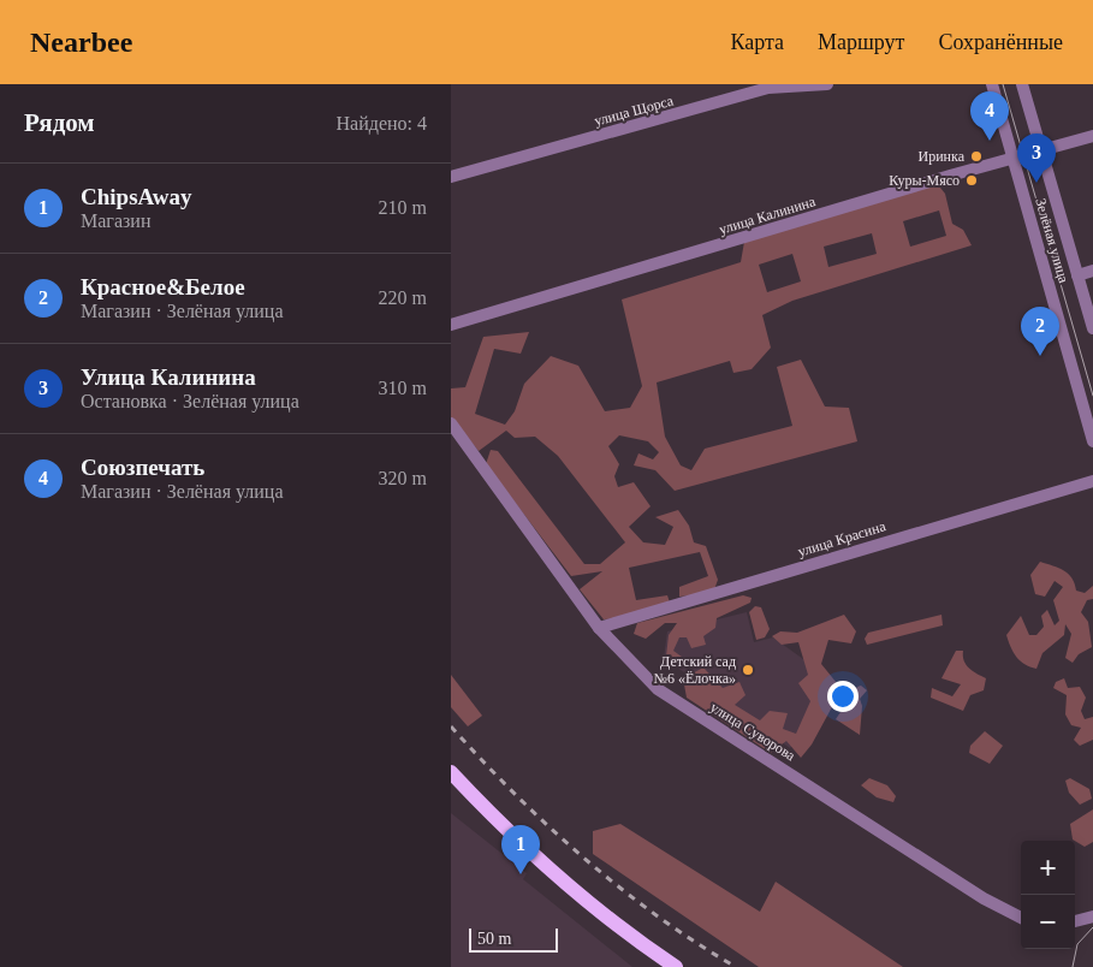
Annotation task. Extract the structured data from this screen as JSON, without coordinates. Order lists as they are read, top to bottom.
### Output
{
  "streets": {
    "street": [
      "улица Щорса",
      "улица Калинина",
      "Зелёная улица",
      "улица Красина",
      "улица Суворова"
    ]
  },
  "crossings": [
    ["улица Калинина", "Зелёная улица"],
    ["улица Красина", "улица Суворова"]
  ],
  "places": ["Иринка", "Куры-Мясо", "Детский сад №6 «Ёлочка»"],
  "scale_bar": "50 m",
  "page": {
    "header": "Nearbee",
    "nav": ["Карта", "Маршрут", "Сохранённые"],
    "heading": ["Рядом", "Найдено: 4"],
    "pins": [
      "4",
      "3",
      "2",
      "1"
    ],
    "list": [
      {
        "mark": "1",
        "name": "ChipsAway",
        "note": "Магазин",
        "value": "210 m"
      },
      {
        "mark": "2",
        "name": "Красное&Белое",
        "note": "Магазин · Зелёная улица",
        "value": "220 m"
      },
      {
        "mark": "3",
        "name": "Улица Калинина",
        "note": "Остановка · Зелёная улица",
        "value": "310 m"
      },
      {
        "mark": "4",
        "name": "Союзпечать",
        "note": "Магазин · Зелёная улица",
        "value": "320 m"
      }
    ],
    "map_buttons": ["+", "−"],
    "scale": "50 m"
  }
}
